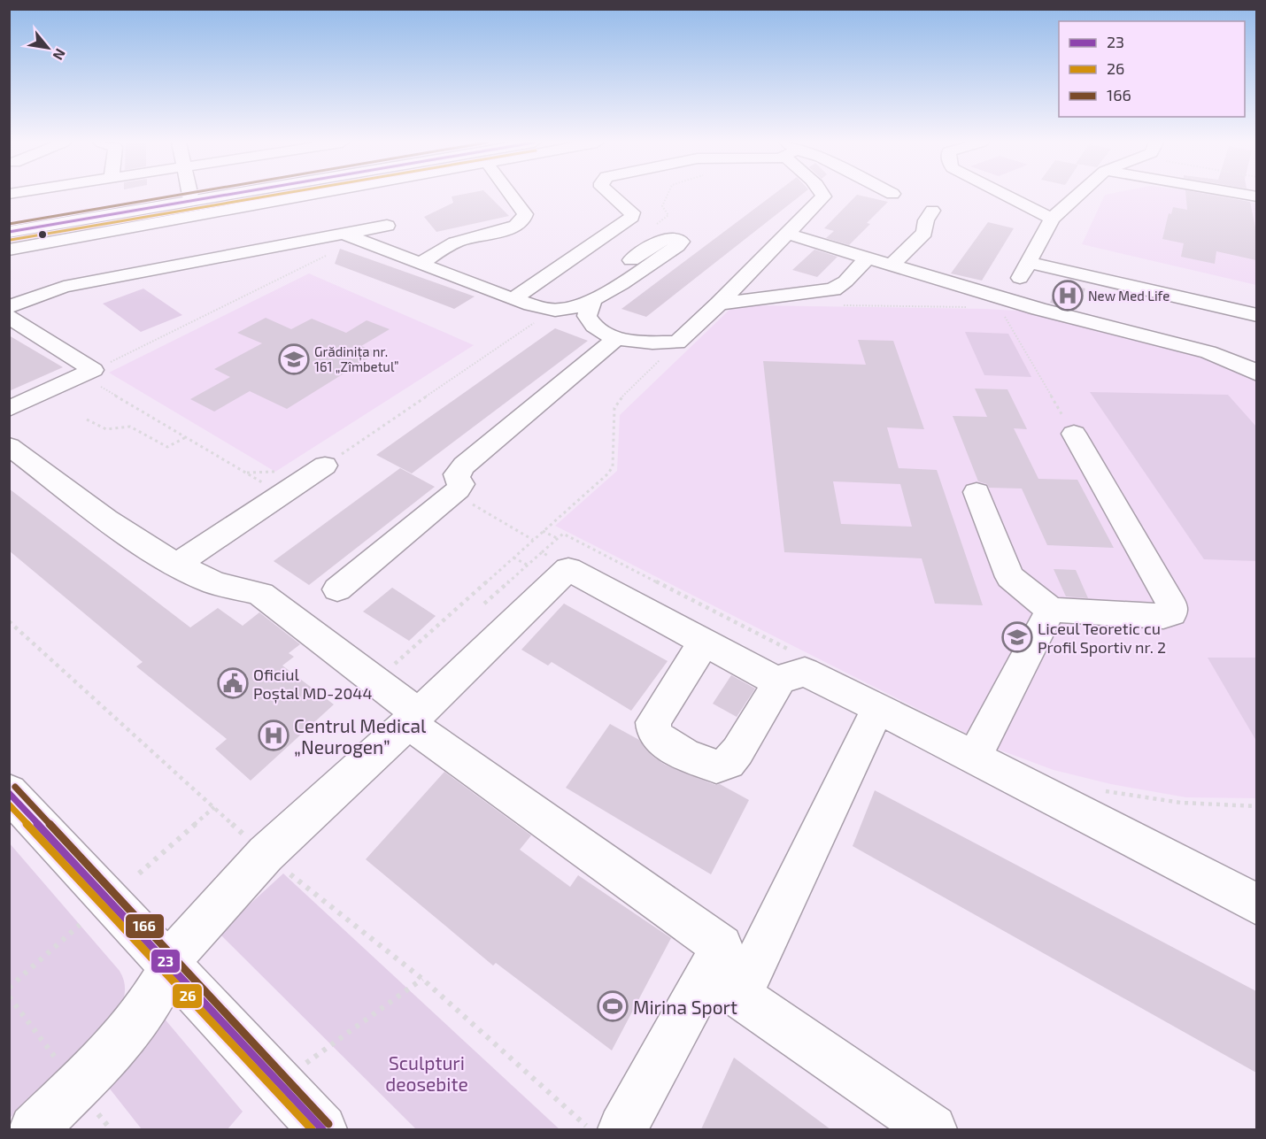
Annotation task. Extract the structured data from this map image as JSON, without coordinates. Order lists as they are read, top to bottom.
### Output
{
  "parks": ["Sculpturi deosebite"],
  "places": {
    "hospital": ["New Med Life", "Centrul Medical „Neurogen”"],
    "school or university": ["Grădinița nr. 161 „Zîmbetul”", "Liceul Teoretic cu Profil Sportiv nr. 2"],
    "public building": ["Oficiul Poștal MD-2044"],
    "sports": ["Mirina Sport"]
  },
  "lines": ["transit line 23", "transit line 26", "transit line 166"],
  "legend": ["23", "26", "166"],
  "north": "bottom right"
}
